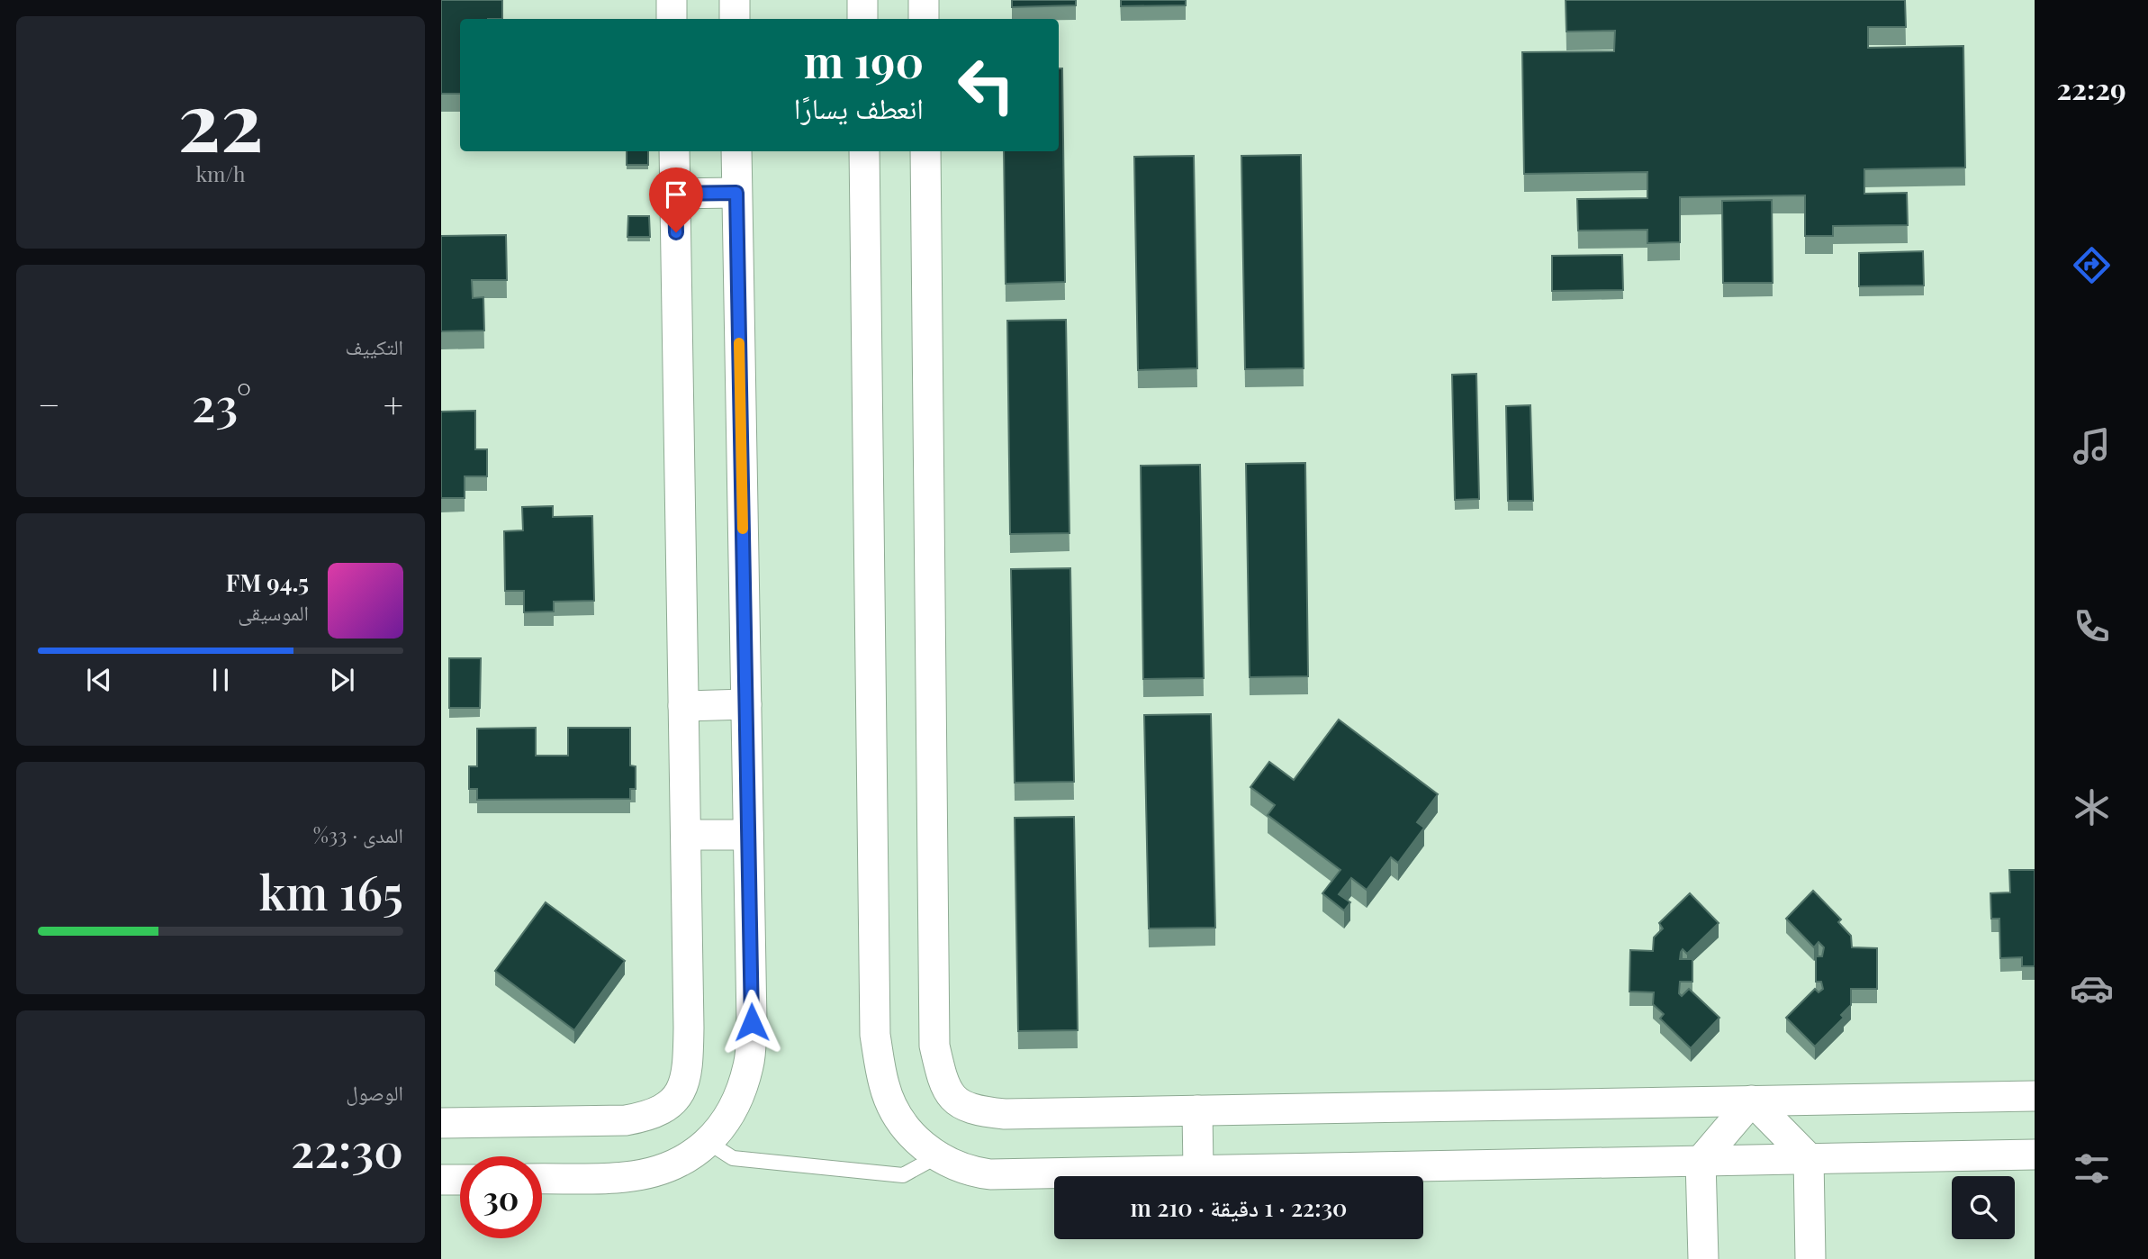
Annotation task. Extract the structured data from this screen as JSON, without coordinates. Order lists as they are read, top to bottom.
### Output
{
  "page": {
    "tabs": "22:29",
    "tile": [
      ["22", "km/h"],
      "التكييف",
      ["المدى · 33%", "165 km"],
      ["الوصول", "22:30"]
    ],
    "turn": ["190 m", "انعطف يسارًا"],
    "heat": ["−", "23°", "+"],
    "song": ["94.5 FM", "الموسيقى"],
    "limit": "30",
    "trip": "22:30 · 1 دقيقة · 210 m"
  }
}
